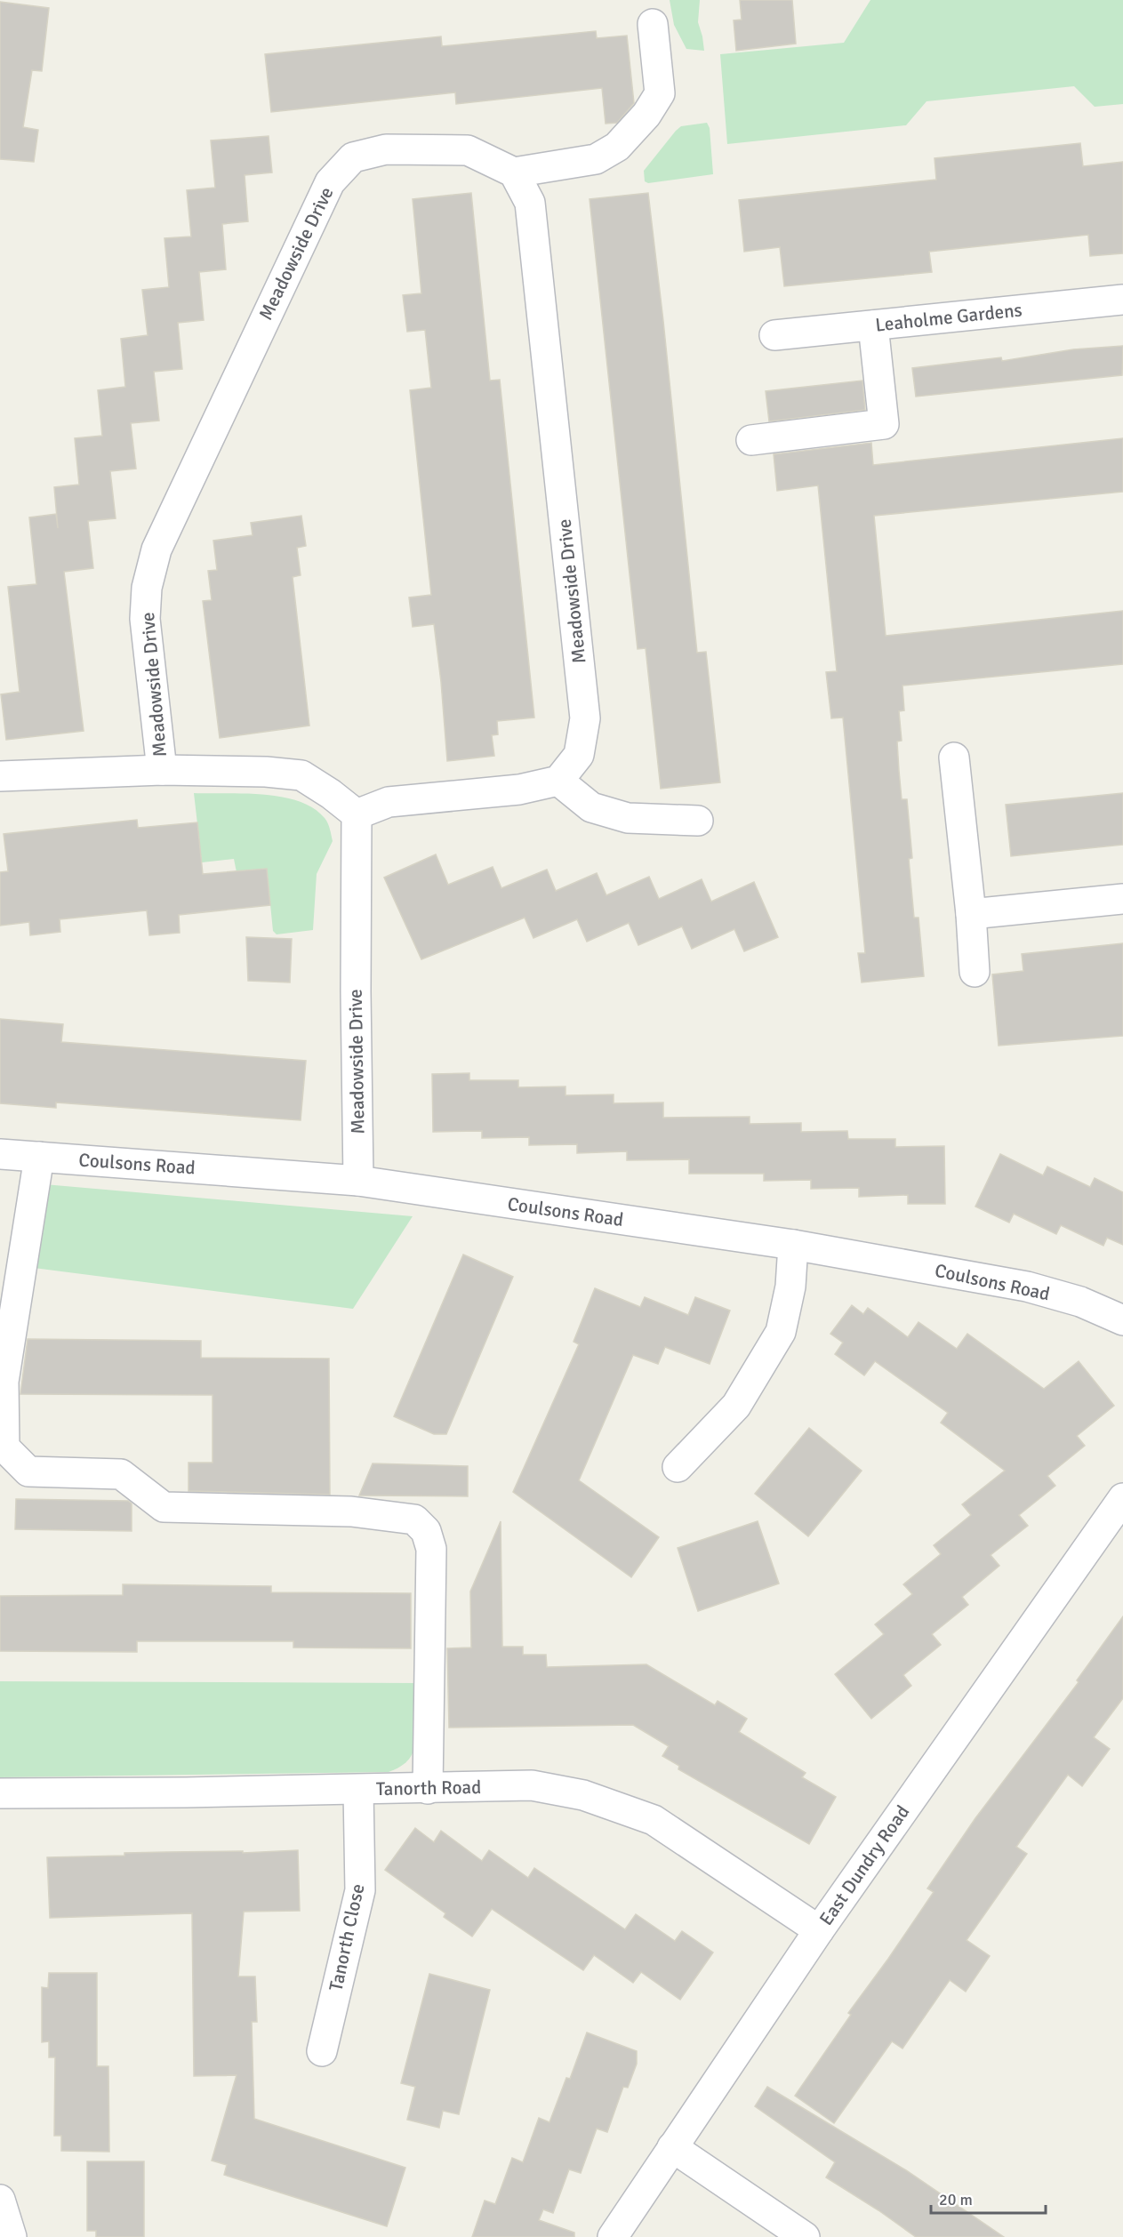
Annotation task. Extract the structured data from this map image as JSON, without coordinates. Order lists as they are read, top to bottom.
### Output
{
  "streets": {
    "street": [
      "Meadowside Drive",
      "Leaholme Gardens",
      "Coulsons Road",
      "Tanorth Road",
      "East Dundry Road",
      "Tanorth Close"
    ]
  },
  "crossings": [
    ["Meadowside Drive", "Coulsons Road"],
    ["Tanorth Road", "East Dundry Road"],
    ["Tanorth Road", "Tanorth Close"]
  ],
  "scale_bar": "20 m"
}
